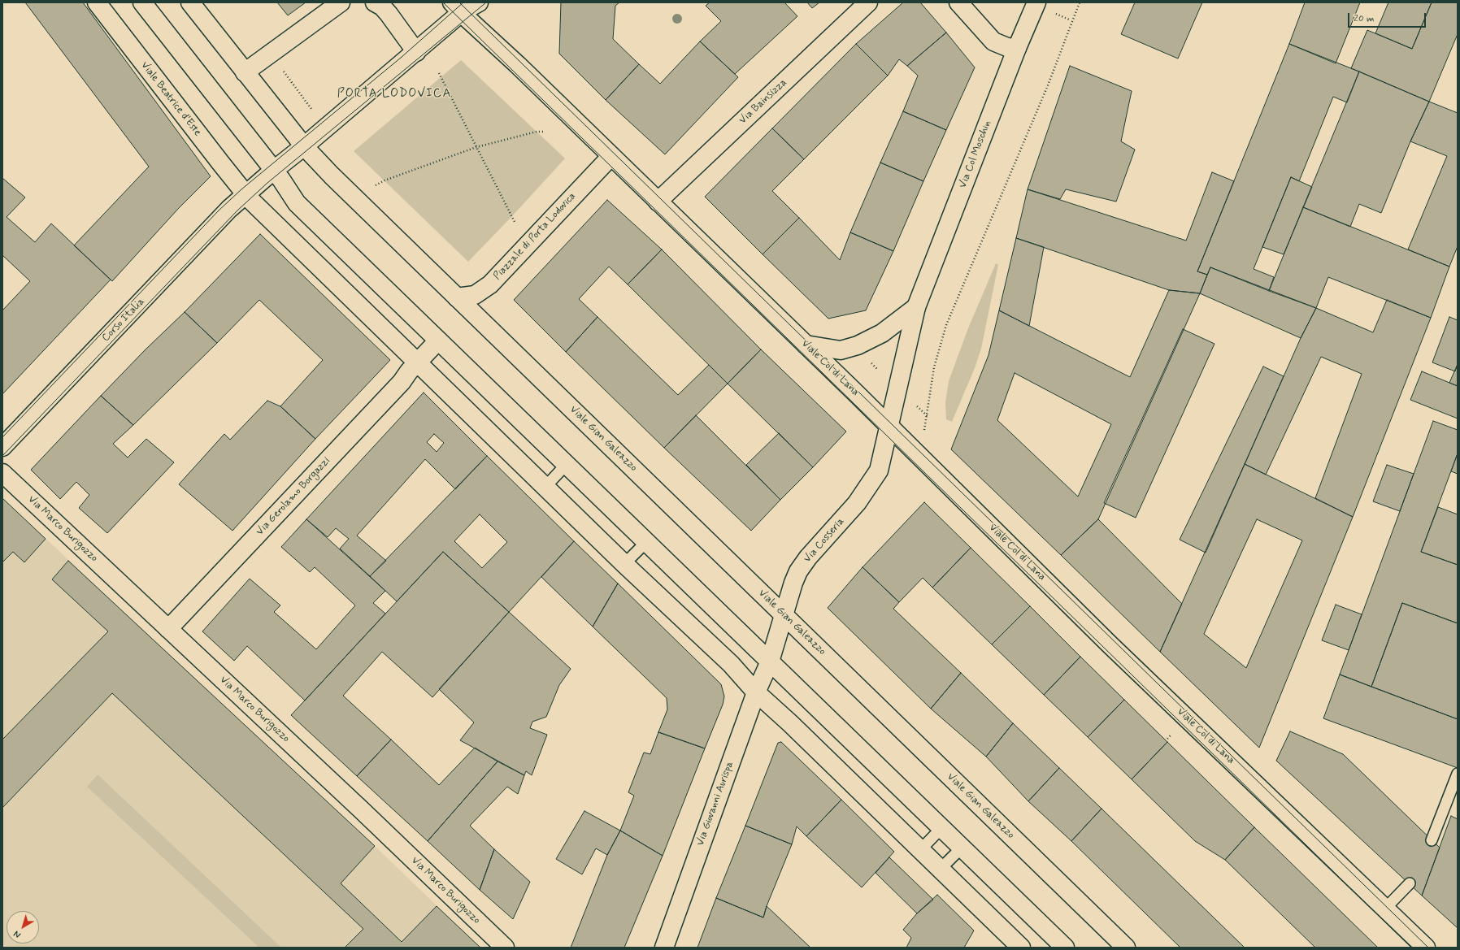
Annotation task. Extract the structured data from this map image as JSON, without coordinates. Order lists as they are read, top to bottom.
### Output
{
  "streets": {
    "street": [
      "Viale Beatrice d'Este",
      "Via Bainsizza",
      "Via Col Moschin",
      "Piazzale di Porta Lodovica",
      "Corso Italia",
      "Viale Col di Lana",
      "Viale Gian Galeazzo",
      "Via Gerolamo Borgazzi",
      "Via Marco Burigozzo",
      "Via Cosseria",
      "Via Giovanni Aurispa"
    ]
  },
  "crossings": [
    ["Viale Beatrice d'Este", "Corso Italia"],
    ["Via Bainsizza", "Viale Col di Lana"],
    ["Via Col Moschin", "Viale Col di Lana"],
    ["Via Col Moschin", "Via Cosseria"],
    ["Piazzale di Porta Lodovica", "Viale Col di Lana"],
    ["Piazzale di Porta Lodovica", "Viale Gian Galeazzo"],
    ["Viale Col di Lana", "Via Cosseria"],
    ["Viale Gian Galeazzo", "Via Cosseria"],
    ["Via Gerolamo Borgazzi", "Via Marco Burigozzo"],
    ["Via Cosseria", "Via Giovanni Aurispa"]
  ],
  "districts": ["PORTA LODOVICA"],
  "scale_bar": "20 m",
  "north": "bottom left"
}
